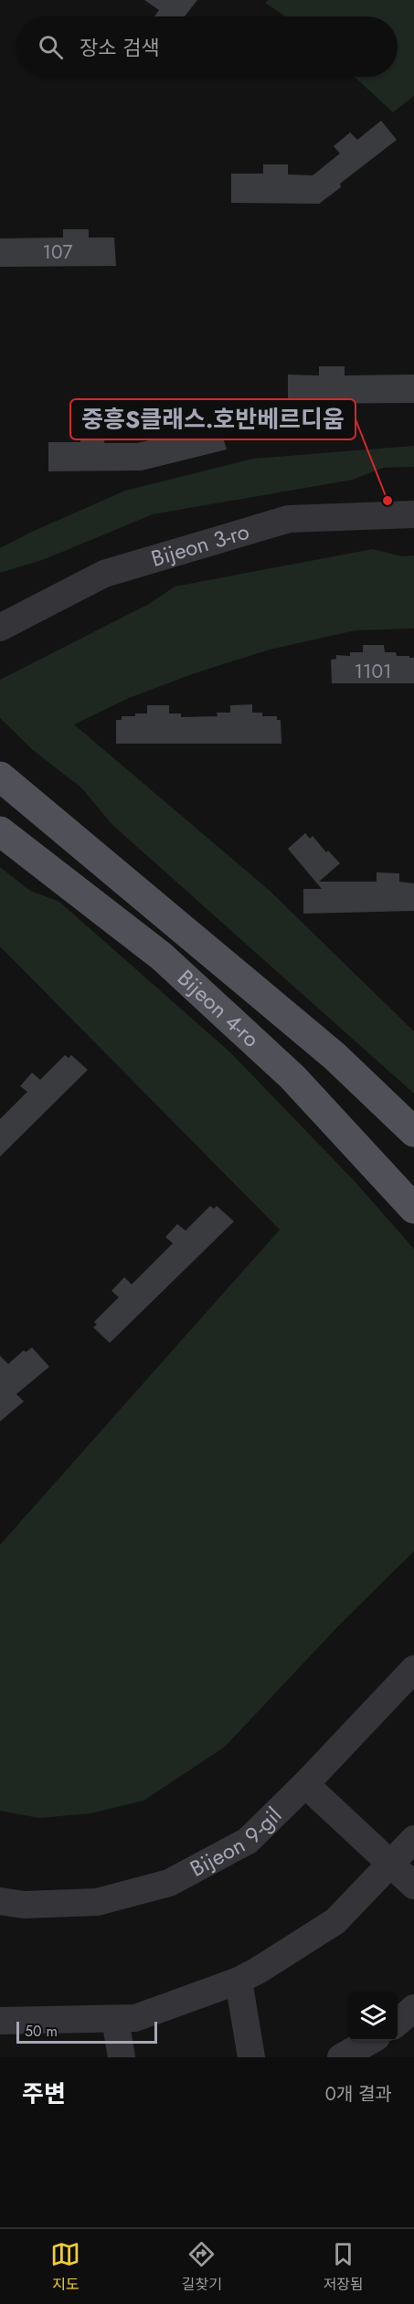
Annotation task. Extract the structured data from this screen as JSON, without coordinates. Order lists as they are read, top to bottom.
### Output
{
  "streets": {
    "main road": ["Bijeon 4-ro"],
    "street": ["Bijeon 3-ro", "Bijeon 9-gil"]
  },
  "places": ["중흥S클래스.호반베르디움"],
  "house_numbers": ["107", "1101"],
  "scale_bar": "50 m",
  "page": {
    "search": "장소 검색",
    "scale": "50 m",
    "heading": ["주변", "0개 결과"],
    "nav": ["지도", "길찾기", "저장됨"]
  }
}
